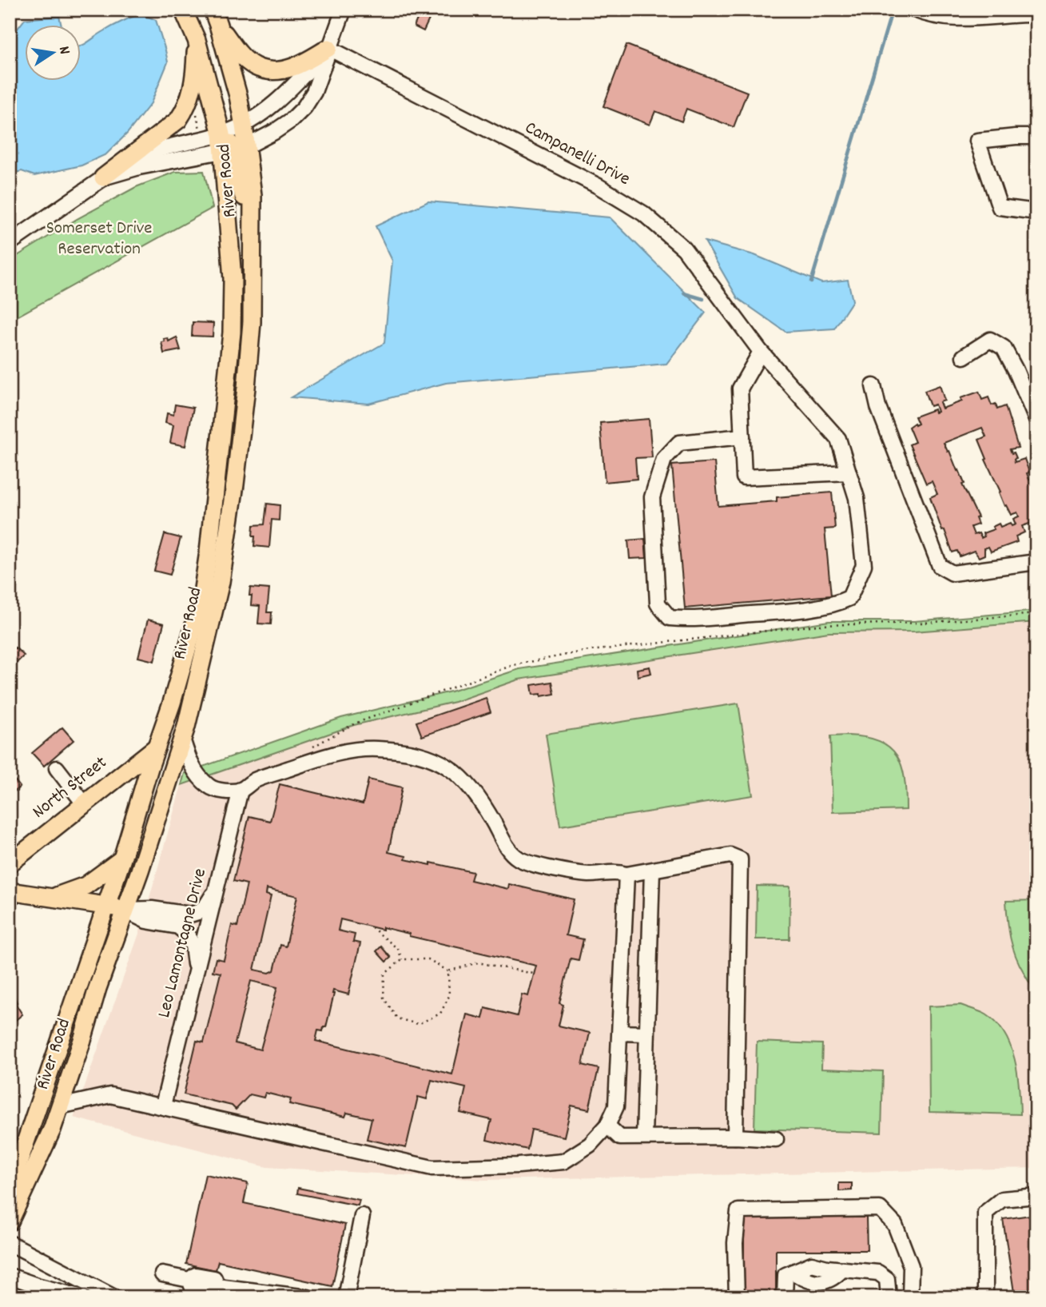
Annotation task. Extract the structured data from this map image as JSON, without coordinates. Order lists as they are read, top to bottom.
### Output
{
  "streets": {
    "main road": ["River Road", "North Street"],
    "street": ["Campanelli Drive", "Leo Lamontagne Drive"]
  },
  "crossings": [
    ["River Road", "North Street"]
  ],
  "parks": ["Somerset Drive Reservation"],
  "north": "right"
}
